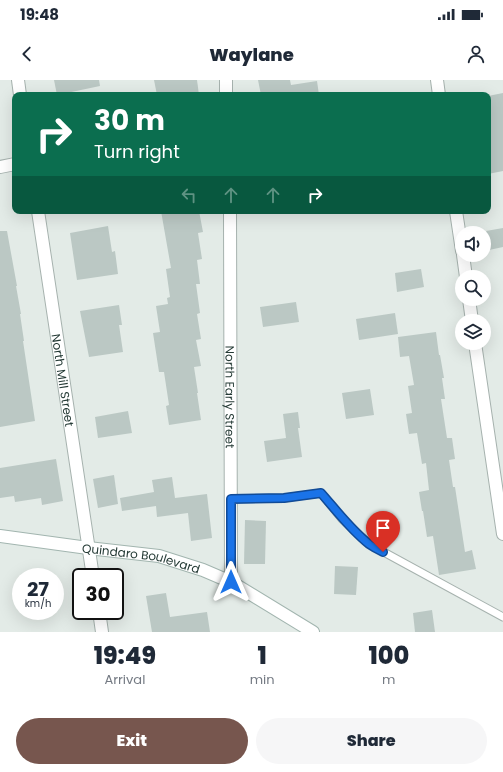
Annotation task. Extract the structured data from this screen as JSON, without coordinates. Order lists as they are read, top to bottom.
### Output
{
  "streets": {
    "street": ["North Mill Street", "North Early Street", "Quindaro Boulevard"]
  },
  "crossings": [
    ["North Mill Street", "Quindaro Boulevard"],
    ["North Early Street", "Quindaro Boulevard"]
  ],
  "page": {
    "status": "19:48",
    "header": "Waylane",
    "turn": ["30 m", "Turn right"],
    "speed": "27 km/h",
    "limit": "30",
    "eta": [
      "19:49",
      "Arrival",
      "1",
      "min",
      "100",
      "m"
    ],
    "buttons": ["Exit", "Share"]
  }
}
